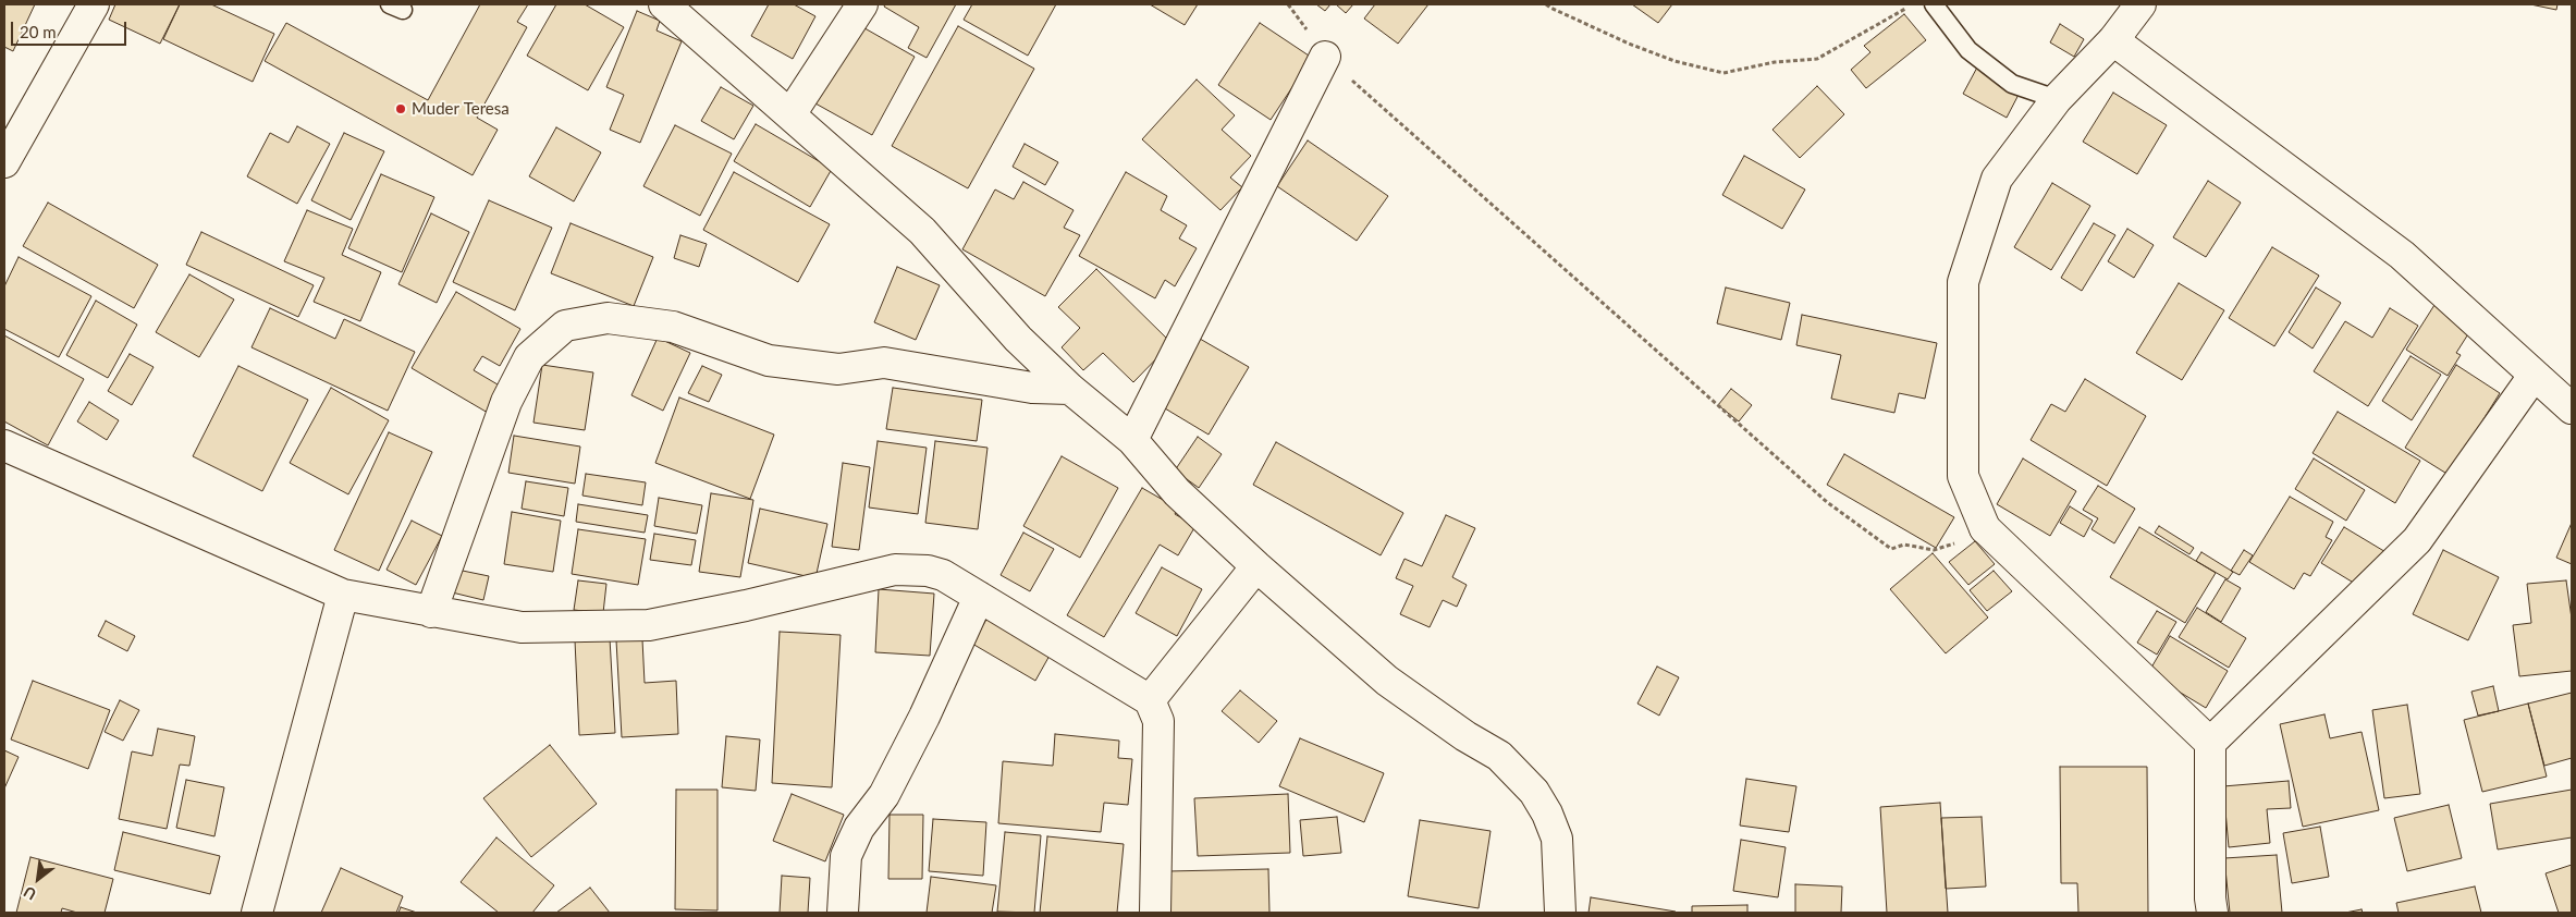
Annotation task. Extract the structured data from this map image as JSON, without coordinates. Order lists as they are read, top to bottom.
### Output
{
  "places": ["Muder Teresa"],
  "scale_bar": "20 m",
  "north": "bottom left"
}
